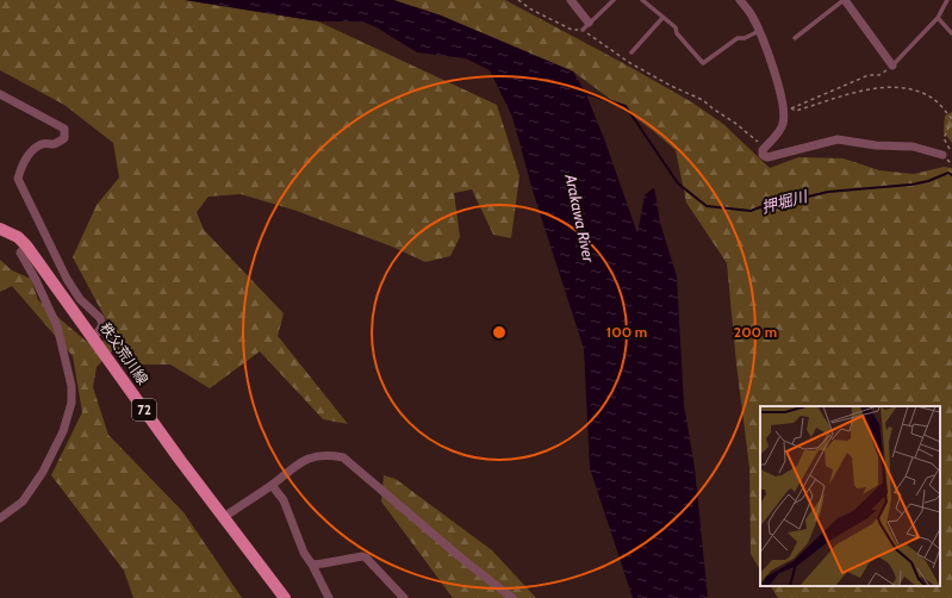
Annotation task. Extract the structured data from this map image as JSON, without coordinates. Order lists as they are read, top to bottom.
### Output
{
  "streets": {
    "main road": ["秩父荒川線", "72"]
  },
  "water": ["押堀川", "Arakawa River"],
  "rings": ["100 m", "200 m"]
}
